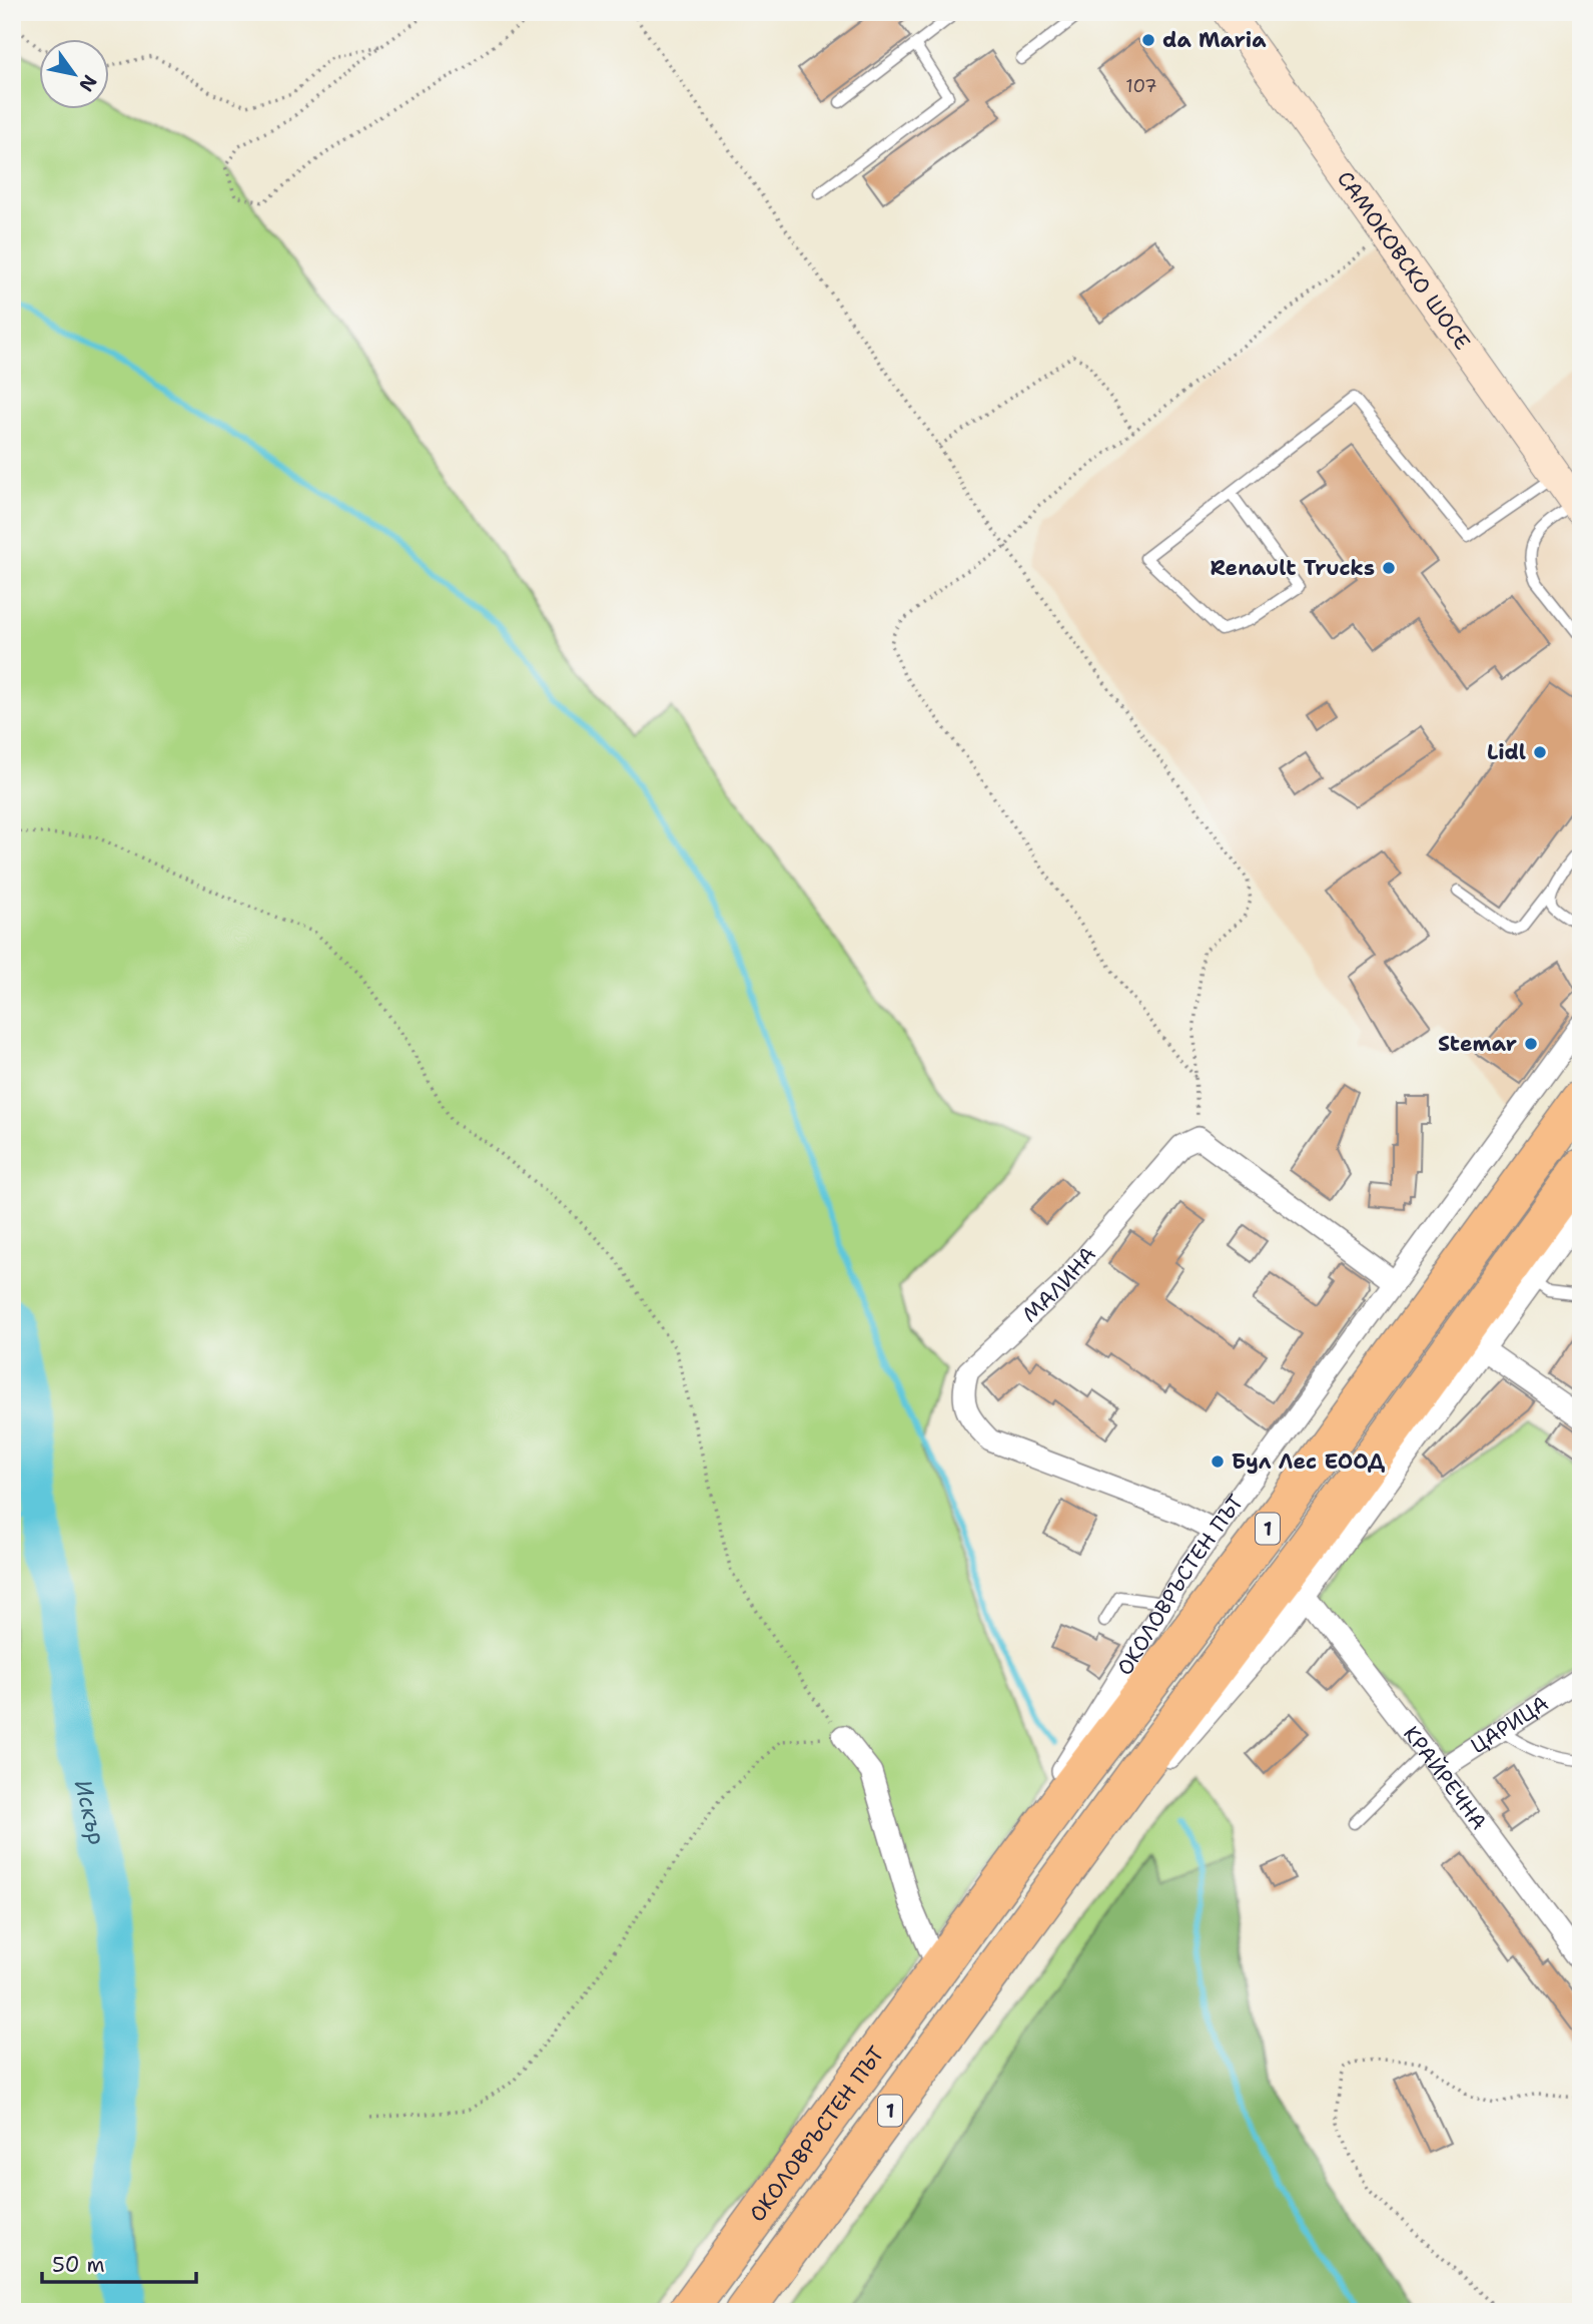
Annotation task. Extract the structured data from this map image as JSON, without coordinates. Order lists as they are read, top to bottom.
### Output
{
  "streets": {
    "highway": ["1", "ОКОЛОВРЪСТЕН ПЪТ"],
    "main road": ["САМОКОВСКО ШОСЕ"],
    "street": ["МАЛИНА", "ЦАРИЦА", "КРАЙРЕЧНА"]
  },
  "crossings": [
    ["МАЛИНА", "ОКОЛОВРЪСТЕН ПЪТ"],
    ["ЦАРИЦА", "КРАЙРЕЧНА"]
  ],
  "water": ["Искър"],
  "places": [
    "da Maria",
    "Renault Trucks",
    "Lidl",
    "Stemar",
    "Бул Лес ЕООД"
  ],
  "house_numbers": ["107"],
  "scale_bar": "50 m",
  "north": "bottom right"
}
